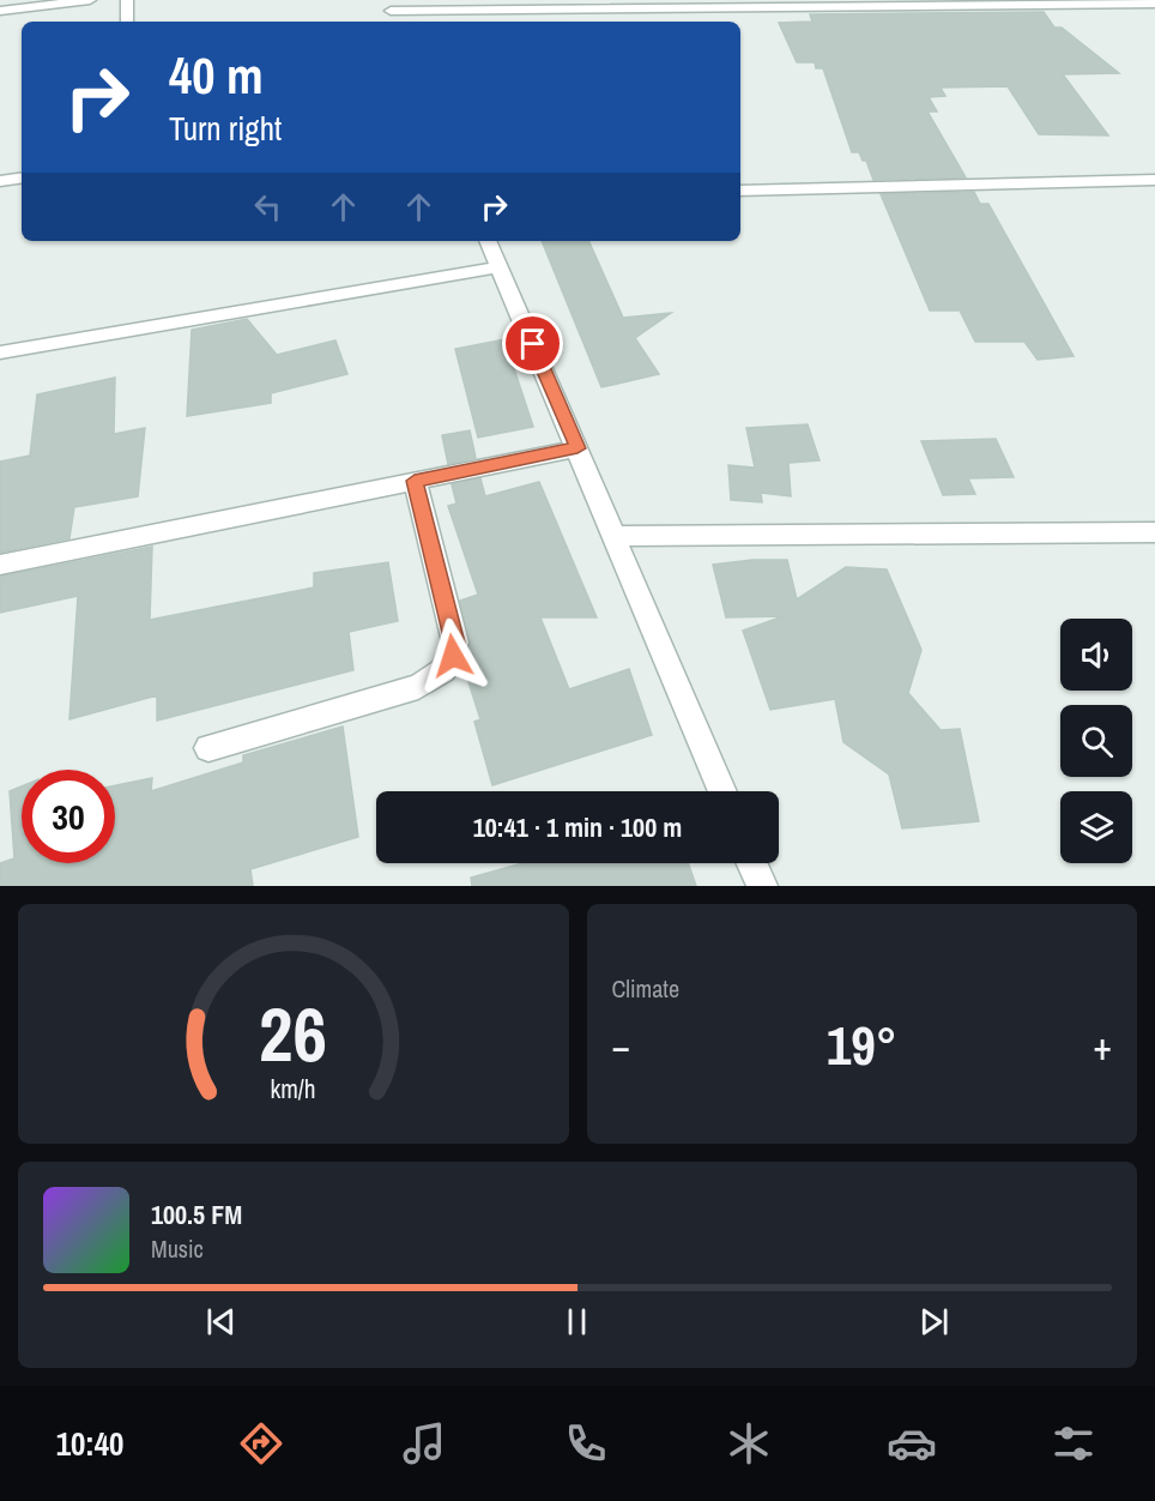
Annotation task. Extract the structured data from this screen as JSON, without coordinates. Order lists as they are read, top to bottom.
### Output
{
  "page": {
    "turn": ["40 m", "Turn right"],
    "limit": "30",
    "trip": "10:41 · 1 min · 100 m",
    "tile": "Climate",
    "heat": ["−", "19°", "+"],
    "song": ["100.5 FM", "Music"],
    "tabs": "10:40",
    "gauge": ["26", "km/h"]
  }
}
